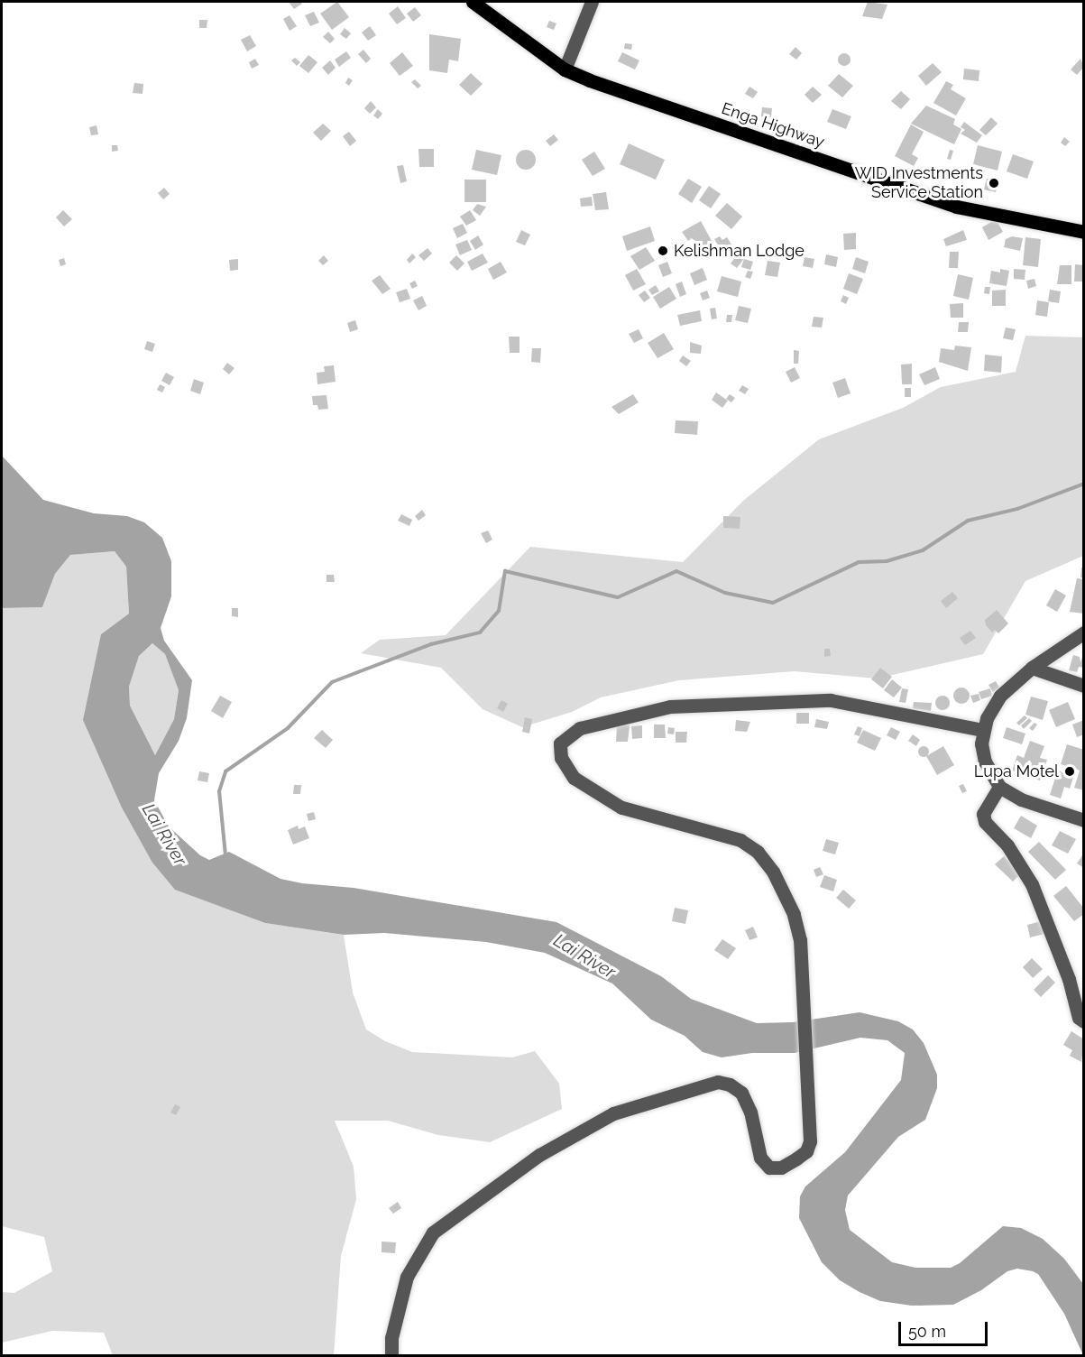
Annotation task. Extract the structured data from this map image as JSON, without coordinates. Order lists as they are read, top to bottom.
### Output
{
  "streets": {
    "main road": ["Enga Highway"]
  },
  "water": ["Lai River"],
  "places": ["WID Investments Service Station", "Kelishman Lodge", "Lupa Motel"],
  "scale_bar": "50 m"
}
